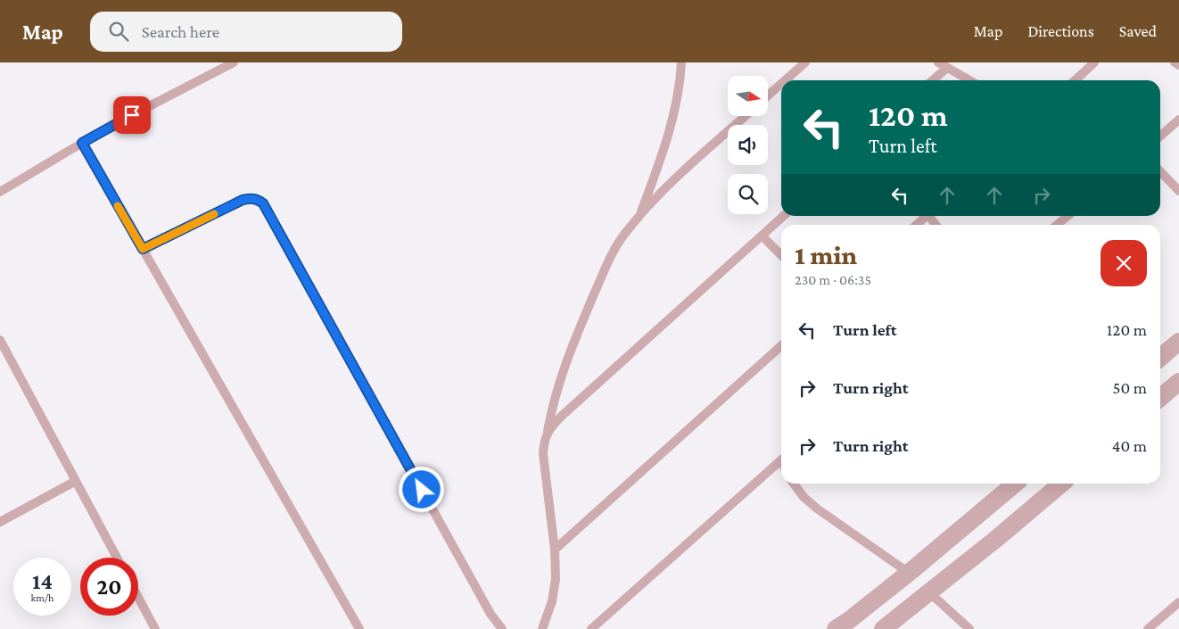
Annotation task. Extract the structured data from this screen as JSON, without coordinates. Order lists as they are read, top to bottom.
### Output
{
  "north": "right",
  "page": {
    "header": "Map",
    "search": "Search here",
    "nav": ["Map", "Directions", "Saved"],
    "turn": ["120 m", "Turn left"],
    "heading": ["1 min", "230 m · 06:35"],
    "list": [
      {
        "name": "Turn left",
        "value": "120 m"
      },
      {
        "name": "Turn right",
        "value": "50 m"
      },
      {
        "name": "Turn right",
        "value": "40 m"
      }
    ],
    "speed": "14 km/h",
    "limit": "20"
  }
}
